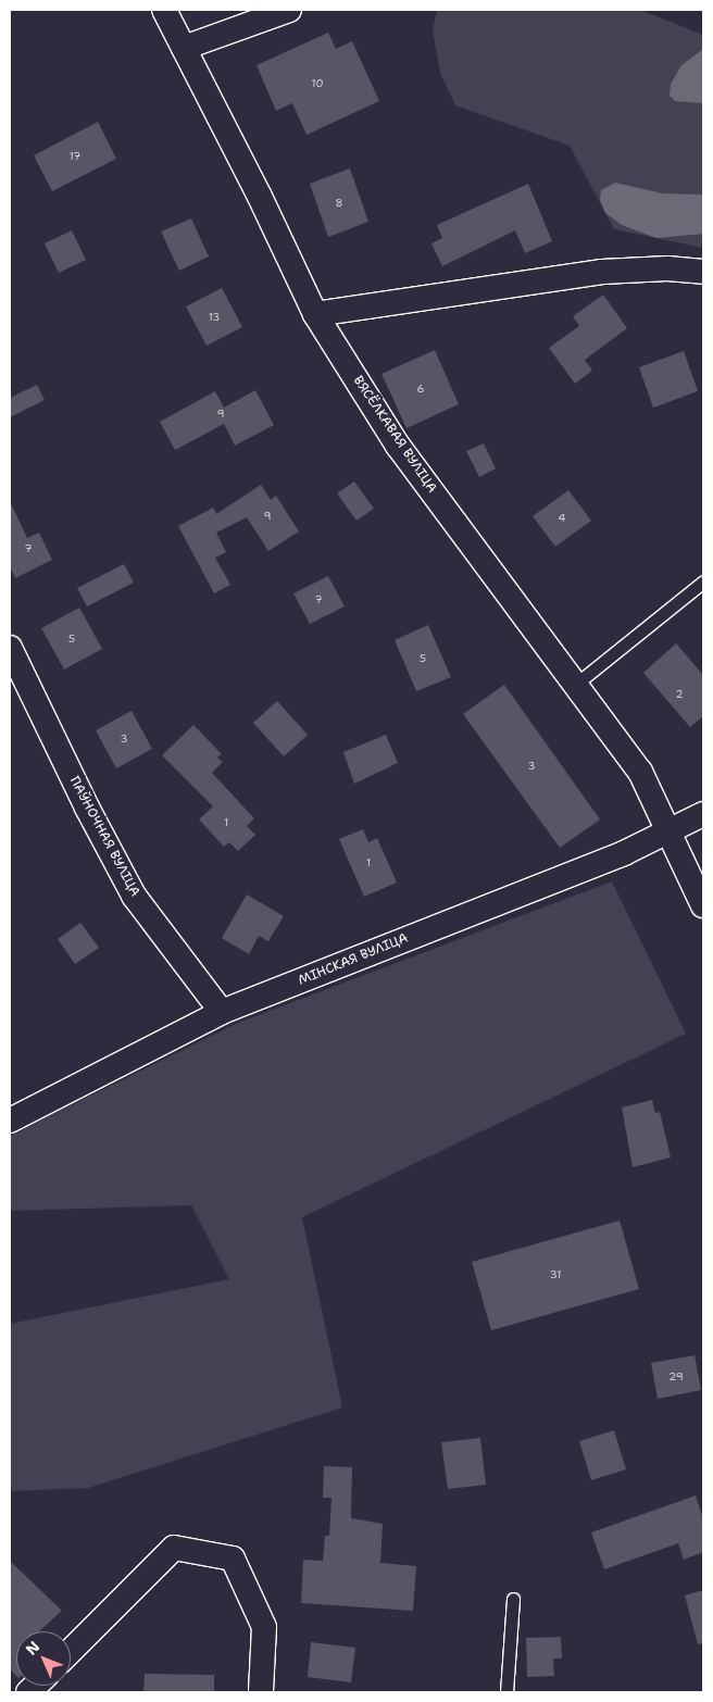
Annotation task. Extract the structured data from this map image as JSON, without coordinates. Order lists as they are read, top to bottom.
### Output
{
  "streets": {
    "street": ["ВЯСЁЛКАВАЯ ВУЛІЦА", "ПАЎНОЧНАЯ ВУЛІЦА", "МІНСКАЯ ВУЛІЦА"]
  },
  "crossings": [
    ["ВЯСЁЛКАВАЯ ВУЛІЦА", "МІНСКАЯ ВУЛІЦА"],
    ["ПАЎНОЧНАЯ ВУЛІЦА", "МІНСКАЯ ВУЛІЦА"]
  ],
  "house_numbers": [
    "10",
    "17",
    "8",
    "13",
    "6",
    "9",
    "9",
    "4",
    "7",
    "7",
    "5",
    "5",
    "2",
    "3",
    "3",
    "1",
    "1",
    "31",
    "29"
  ],
  "north": "top left"
}
